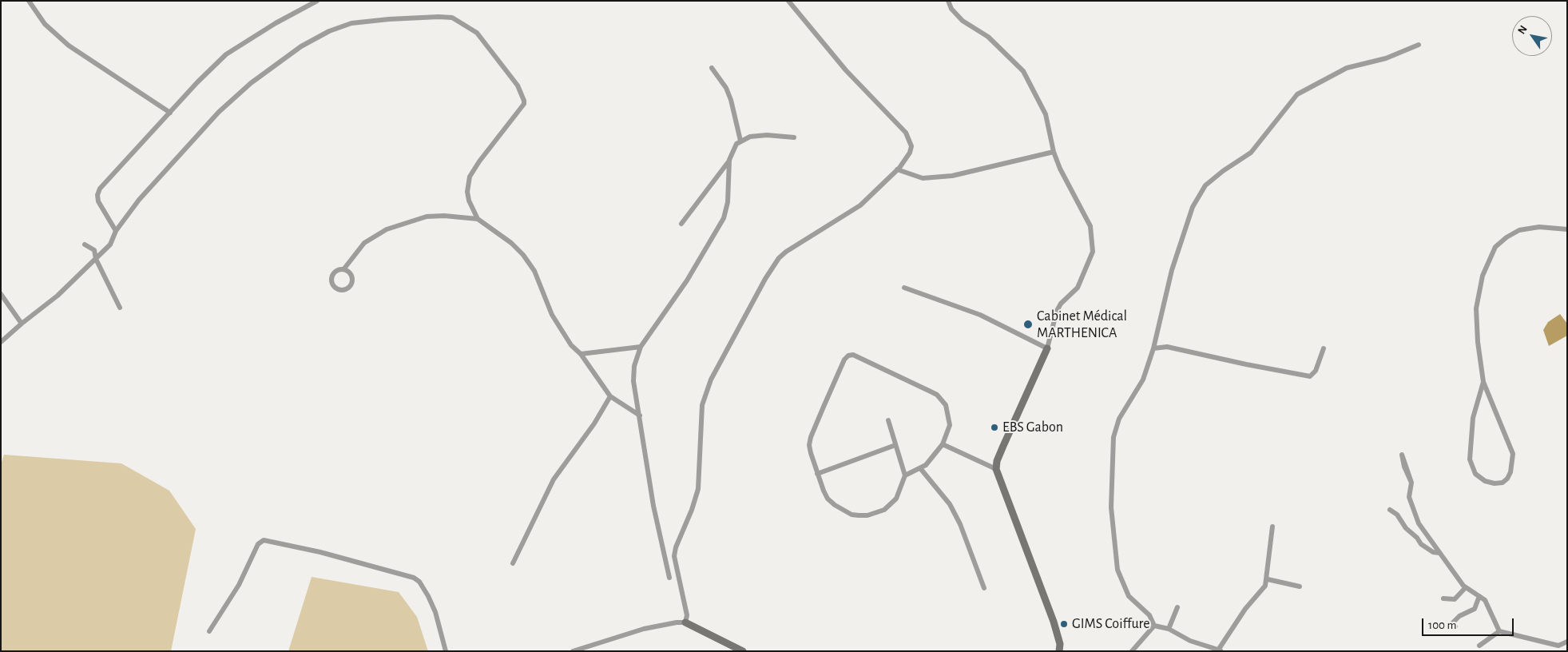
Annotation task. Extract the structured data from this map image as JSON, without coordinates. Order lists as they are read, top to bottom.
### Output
{
  "places": ["Cabinet Médical MARTHENICA", "EBS Gabon", "GIMS Coiffure"],
  "scale_bar": "100 m",
  "north": "top left"
}
